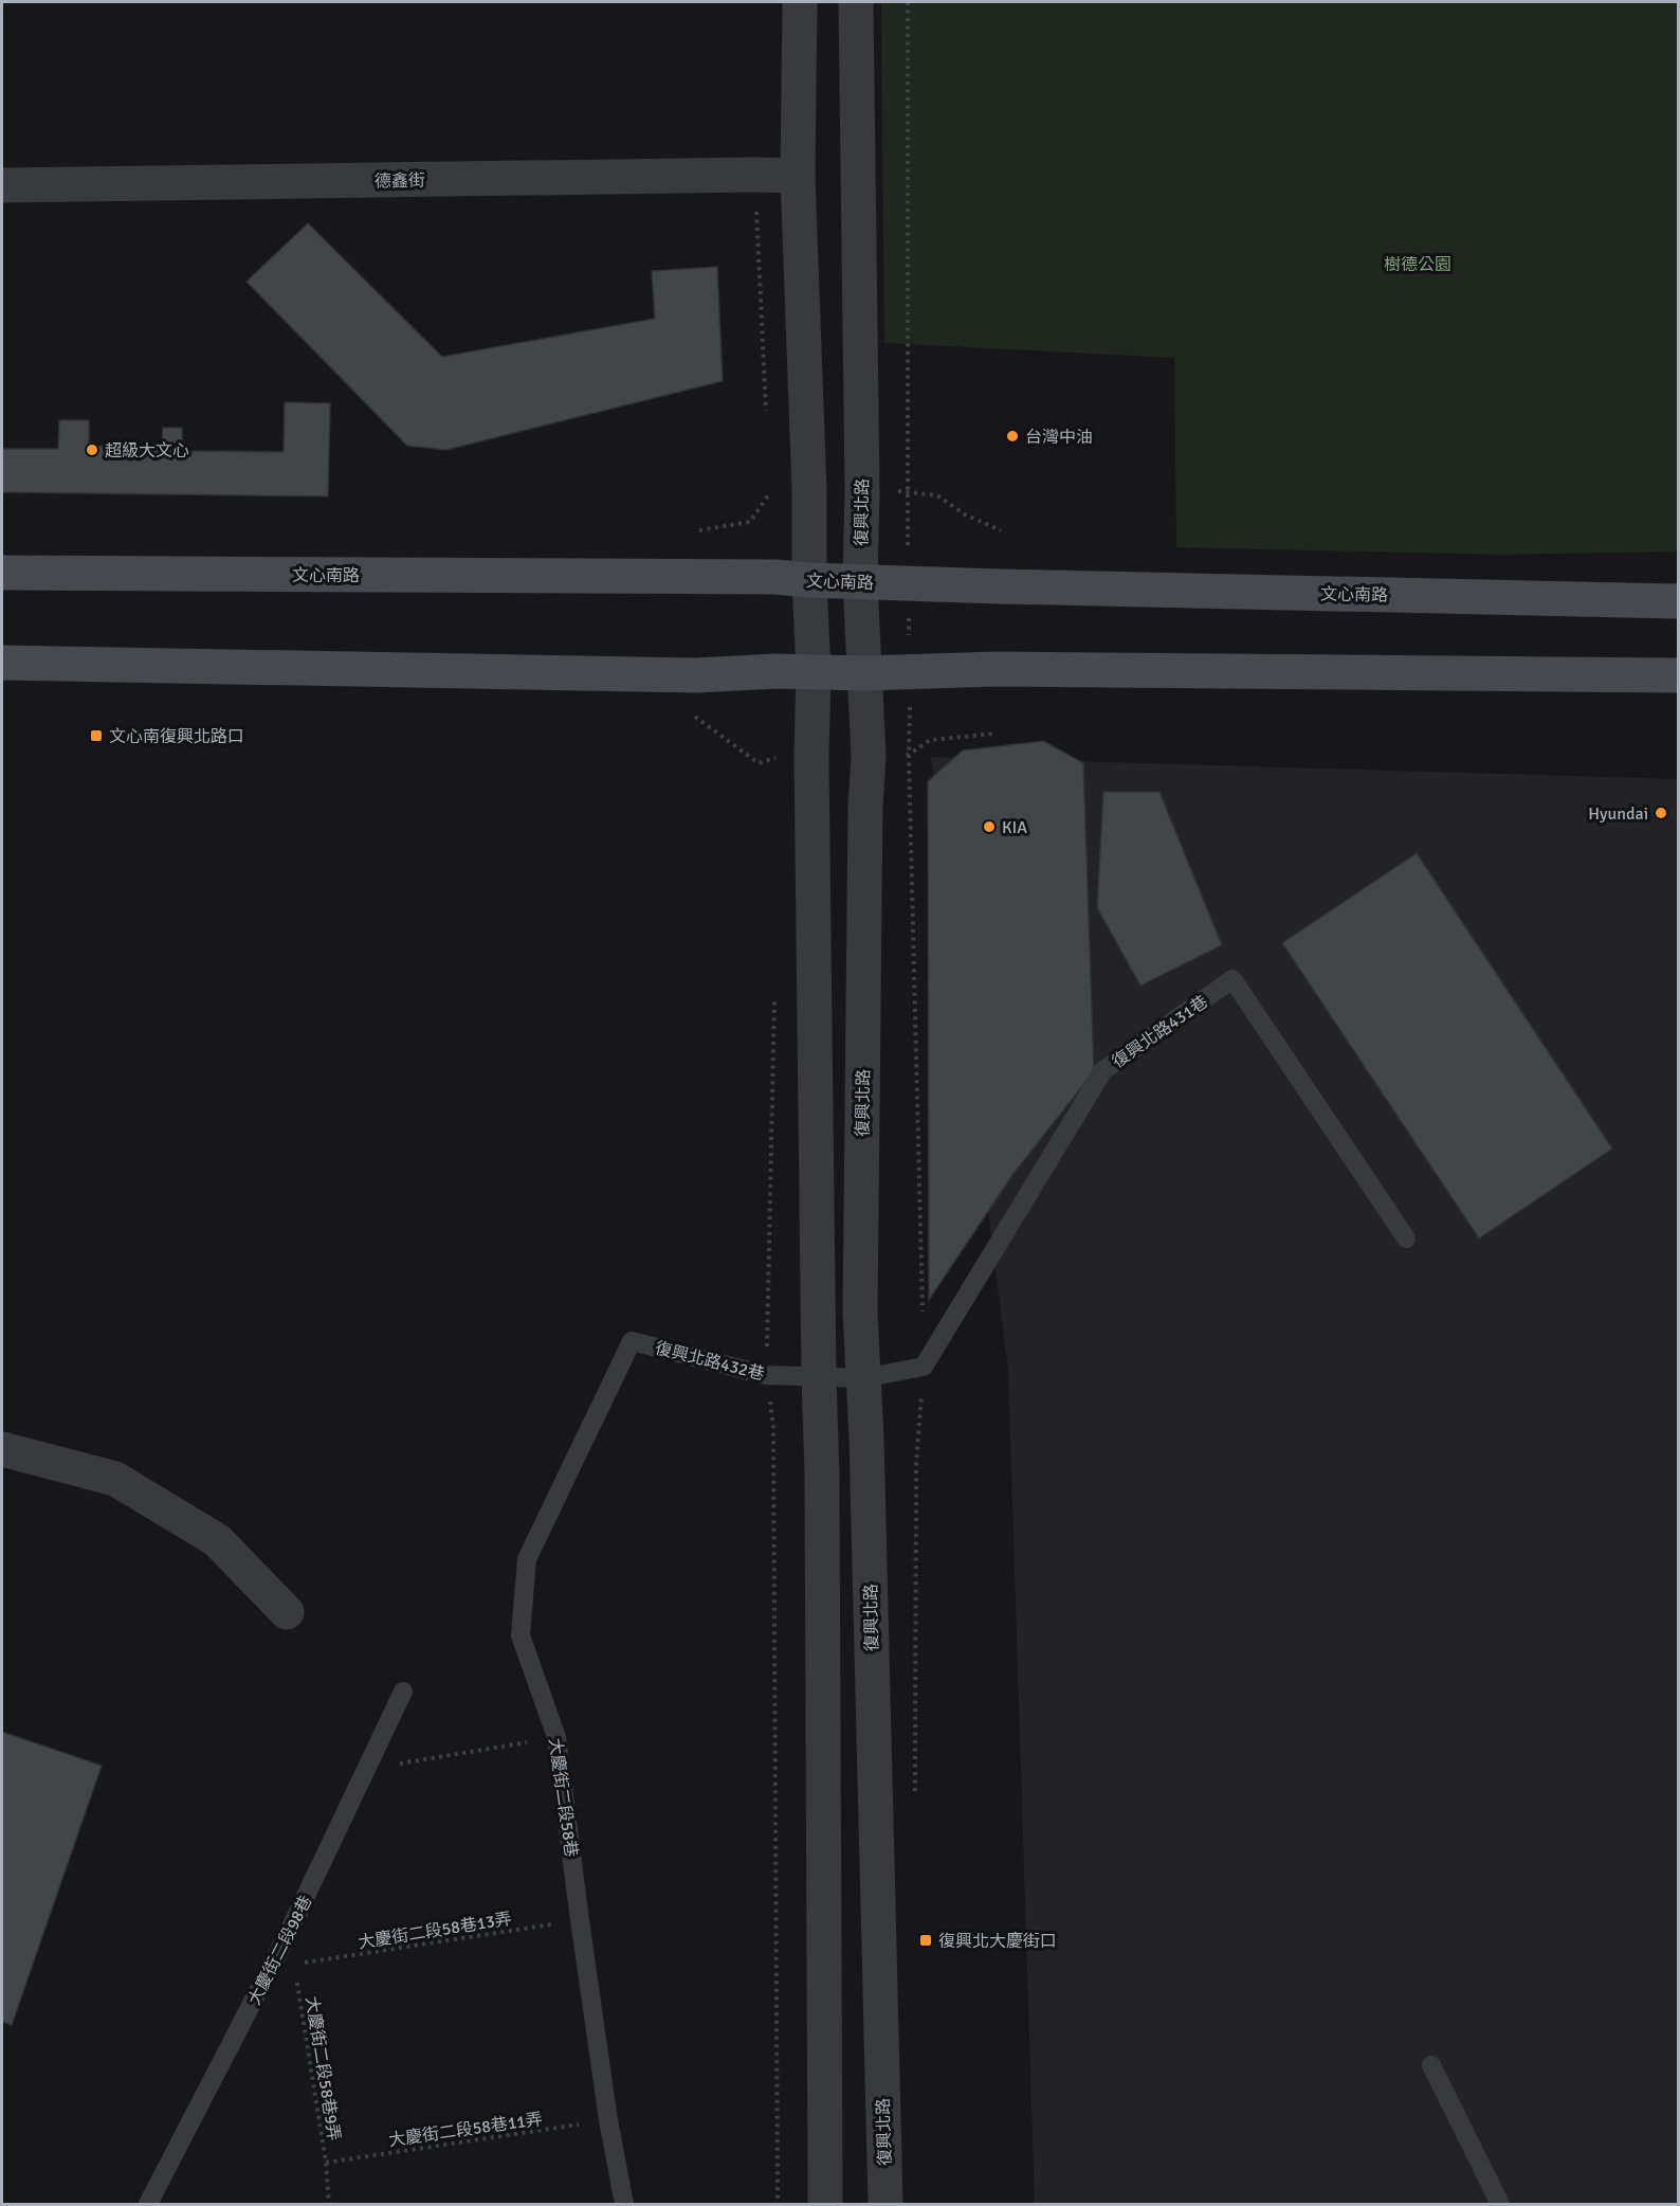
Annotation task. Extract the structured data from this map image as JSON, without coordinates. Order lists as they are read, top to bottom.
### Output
{
  "streets": {
    "main road": ["文心南路"],
    "street": ["德鑫街", "復興北路"],
    "lane": [
      "復興北路431巷",
      "復興北路432巷",
      "大慶街二段58巷",
      "大慶街二段98巷"
    ],
    "path": ["大慶街二段58巷13弄", "大慶街二段58巷9弄", "大慶街二段58巷11弄"]
  },
  "crossings": [
    ["復興北路", "文心南路"],
    ["復興北路", "復興北路432巷"],
    ["復興北路432巷", "大慶街二段58巷"],
    ["大慶街二段58巷", "大慶街二段58巷13弄"],
    ["大慶街二段58巷", "大慶街二段58巷11弄"],
    ["大慶街二段58巷13弄", "大慶街二段58巷9弄"],
    ["大慶街二段98巷", "大慶街二段58巷9弄"],
    ["大慶街二段58巷9弄", "大慶街二段58巷11弄"]
  ],
  "parks": ["樹德公園"],
  "places": {
    "other": [
      "台灣中油",
      "超級大文心",
      "Hyundai",
      "KIA"
    ],
    "transit": ["文心南復興北路口", "復興北大慶街口"]
  }
}
